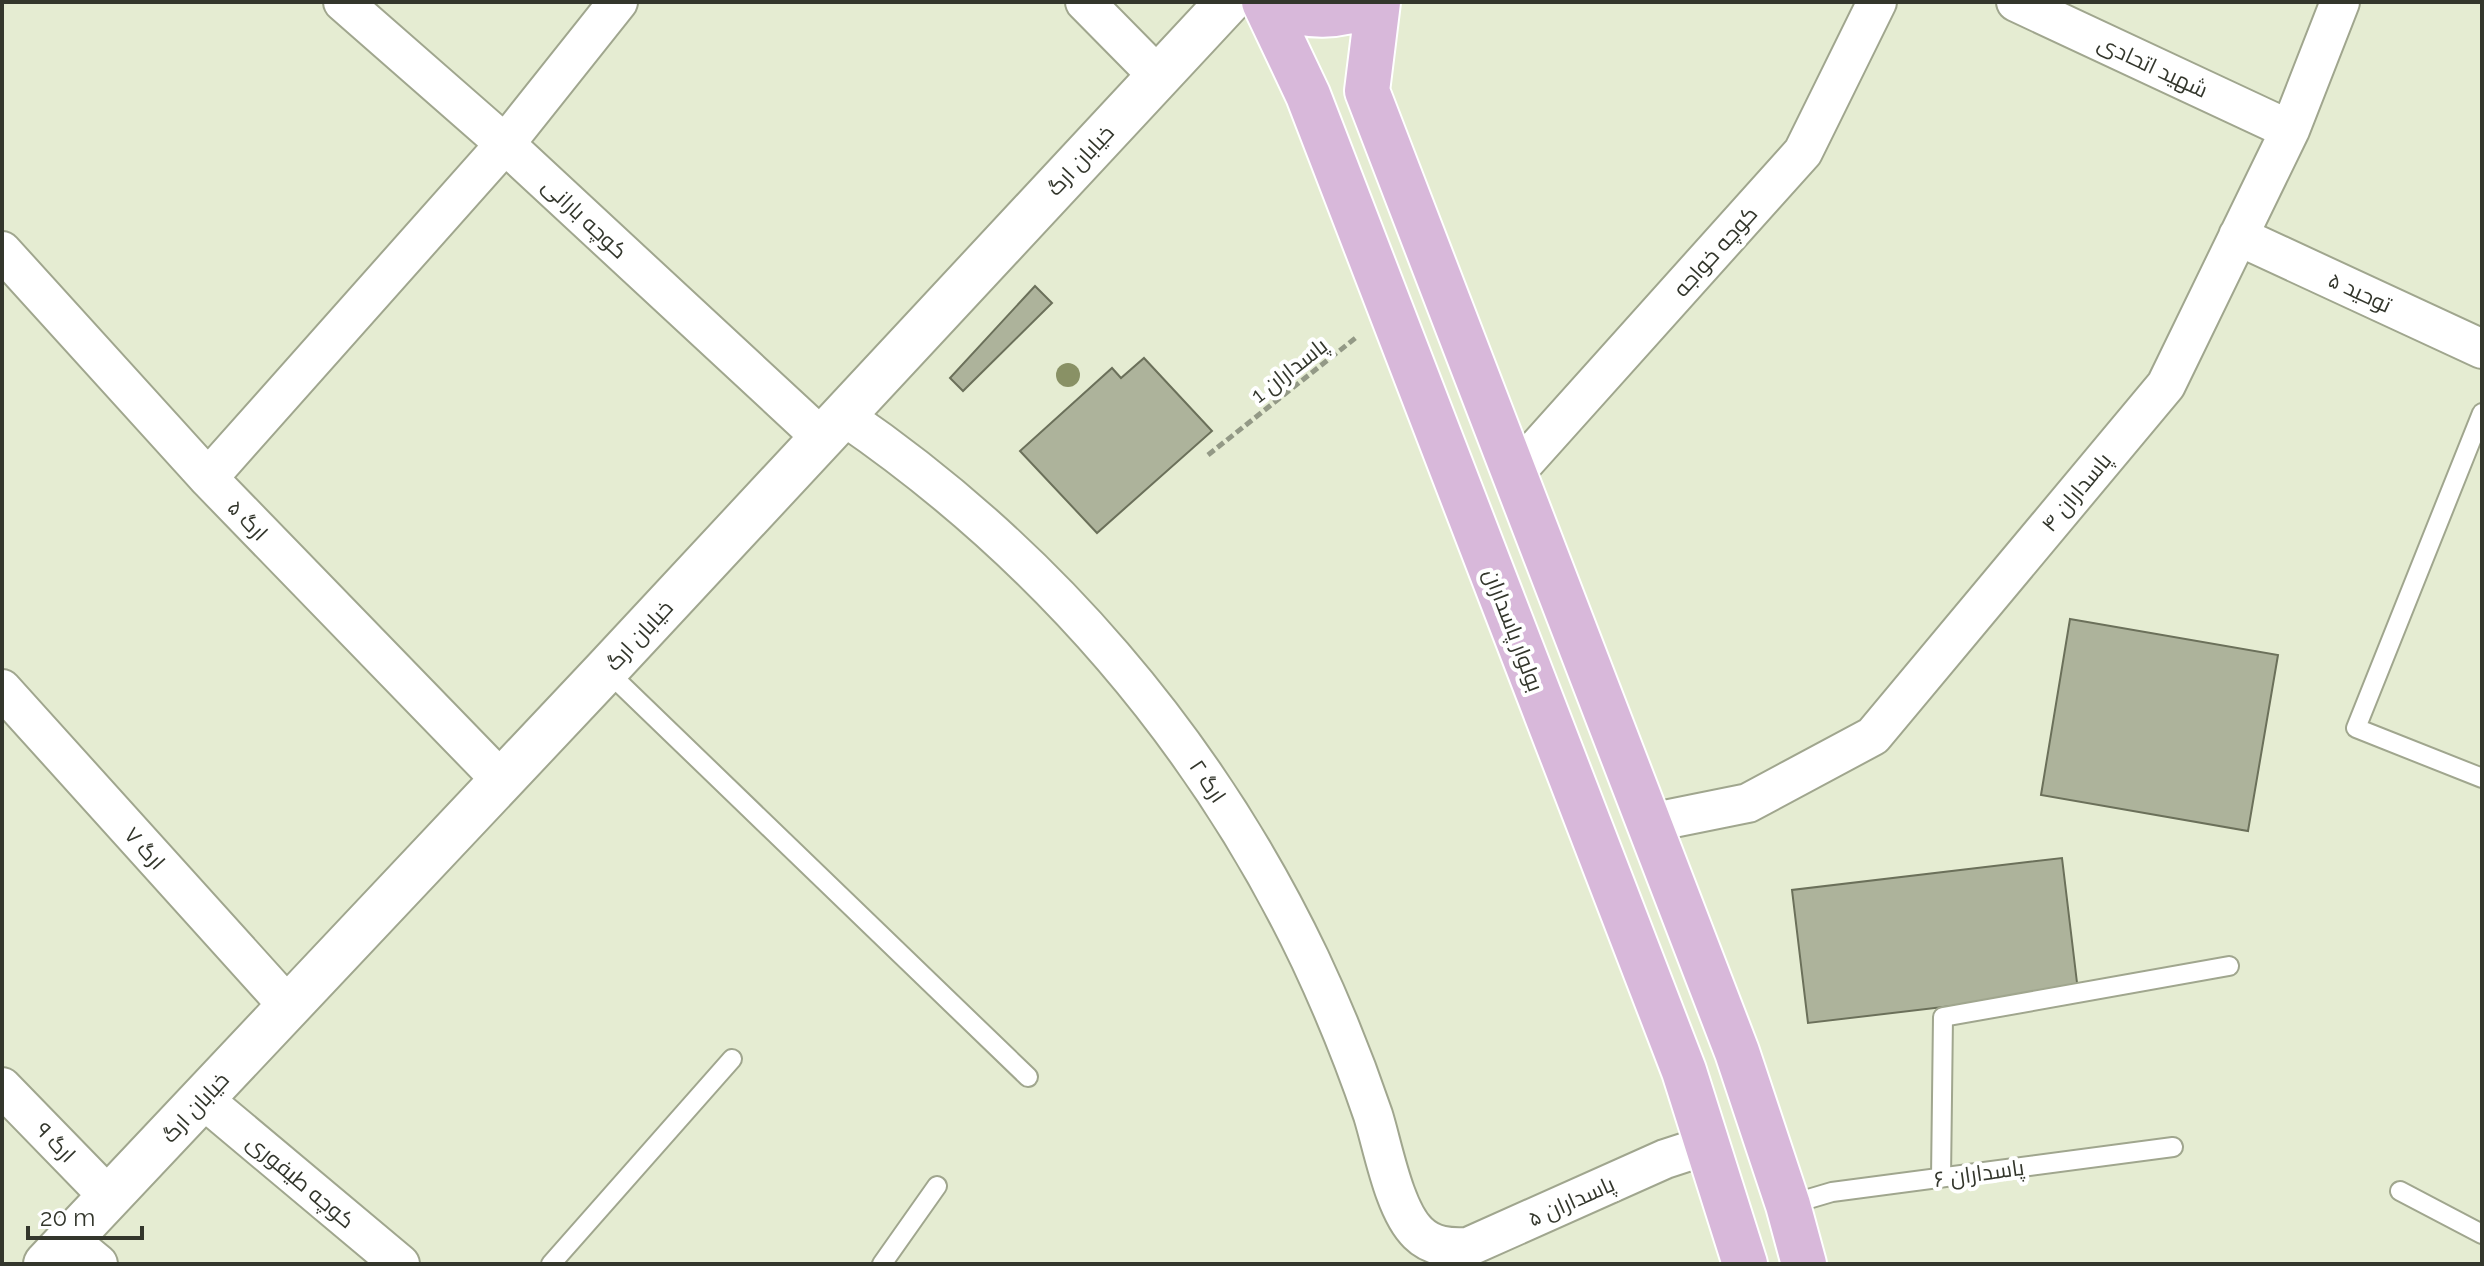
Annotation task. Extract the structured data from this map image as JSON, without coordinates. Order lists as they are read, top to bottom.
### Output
{
  "streets": {
    "main road": ["خیابان ارگ", "بولوار پاسداران"],
    "street": [
      "شهید اتحادی",
      "کوچه بارانی",
      "کوچه خواجه",
      "توحید ۵",
      "پاسداران ۴",
      "ارگ ۵",
      "ارگ ۲",
      "ارگ ۷",
      "ارگ ۹",
      "کوچه طیفوری",
      "پاسداران ۵"
    ],
    "lane": ["پاسداران ۶"],
    "path": ["پاسداران 1"]
  },
  "crossings": [
    ["شهید اتحادی", "پاسداران ۴"],
    ["خیابان ارگ", "کوچه بارانی"],
    ["خیابان ارگ", "ارگ ۵"],
    ["خیابان ارگ", "ارگ ۲"],
    ["خیابان ارگ", "ارگ ۷"],
    ["خیابان ارگ", "ارگ ۹"],
    ["خیابان ارگ", "کوچه طیفوری"],
    ["کوچه بارانی", "ارگ ۲"],
    ["توحید ۵", "پاسداران ۴"],
    ["پاسداران 1", "بولوار پاسداران"],
    ["بولوار پاسداران", "پاسداران ۵"],
    ["ارگ ۲", "پاسداران ۵"]
  ],
  "scale_bar": "20 m"
}
